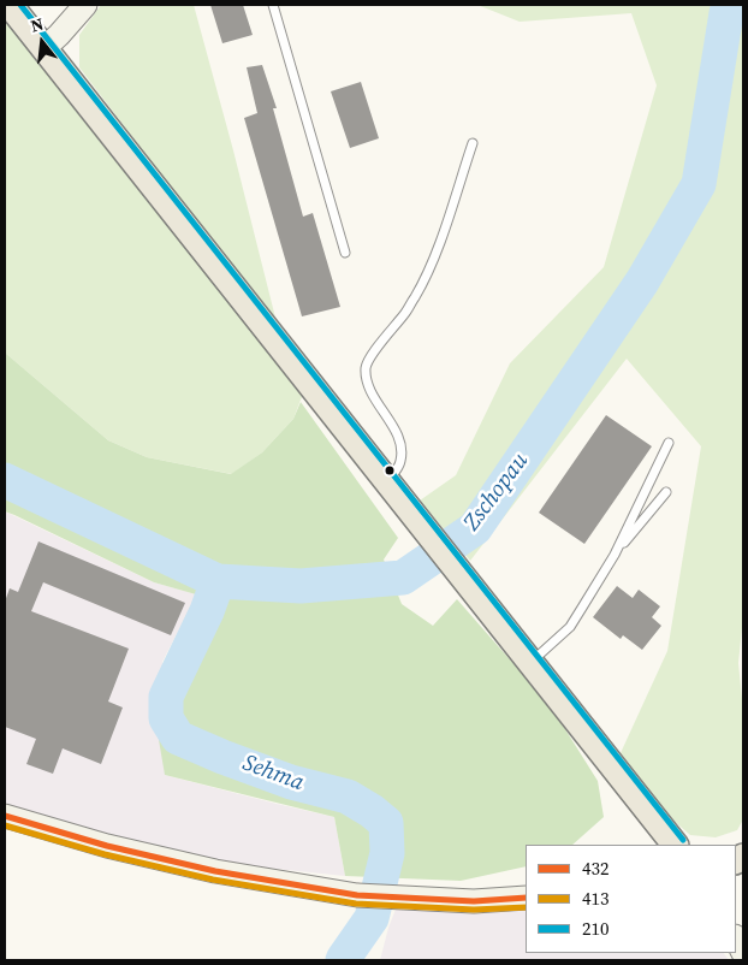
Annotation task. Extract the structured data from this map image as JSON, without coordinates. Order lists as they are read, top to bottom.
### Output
{
  "water": ["Zschopau", "Sehma"],
  "lines": ["transit line 210", "transit line 432", "transit line 413"],
  "legend": ["432", "413", "210"],
  "north": "top"
}
